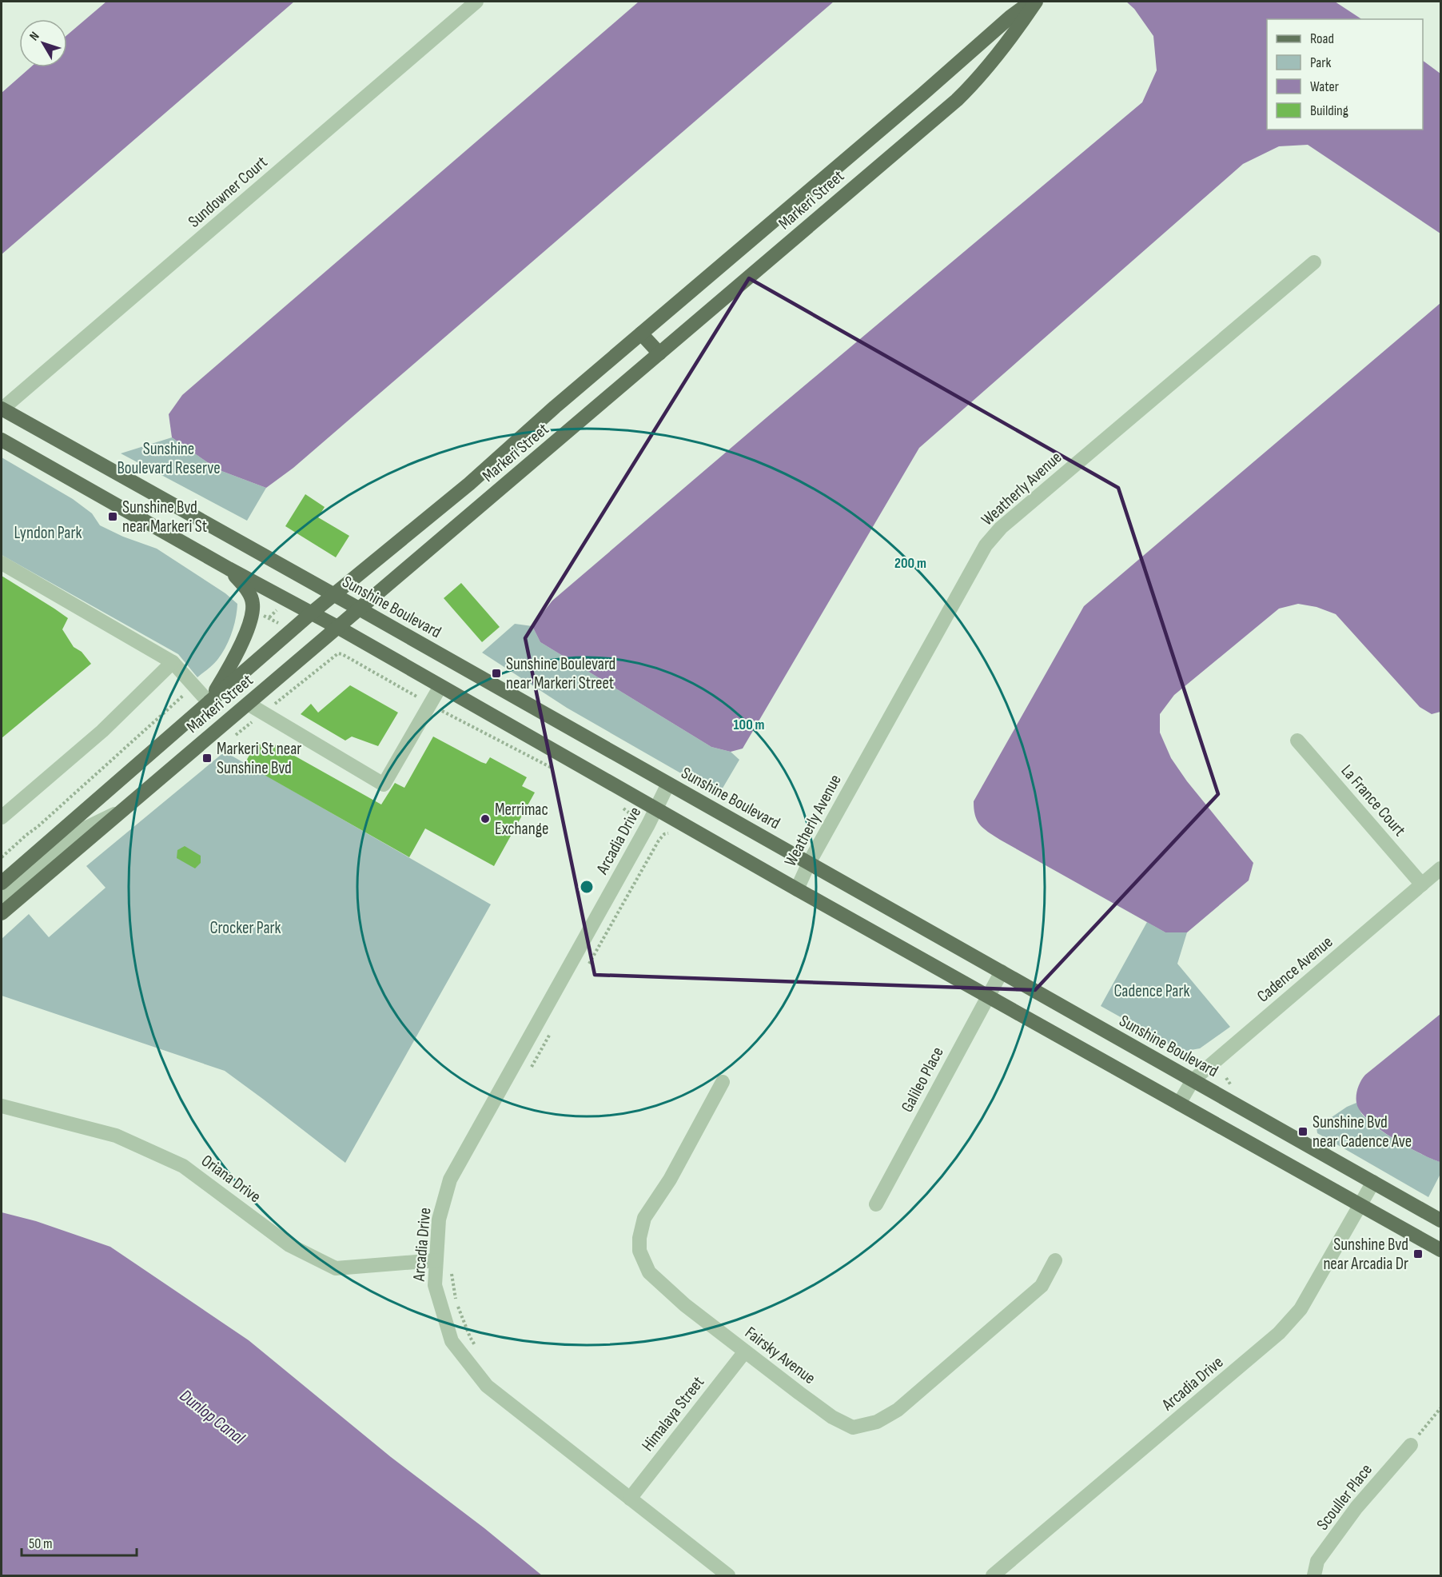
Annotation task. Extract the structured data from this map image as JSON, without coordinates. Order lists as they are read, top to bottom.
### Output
{
  "streets": {
    "main road": ["Markeri Street", "Sunshine Boulevard"],
    "street": [
      "Sundowner Court",
      "Weatherly Avenue",
      "La France Court",
      "Arcadia Drive",
      "Cadence Avenue",
      "Galileo Place",
      "Oriana Drive",
      "Fairsky Avenue",
      "Himalaya Street",
      "Scouller Place"
    ]
  },
  "crossings": [
    ["Sundowner Court", "Sunshine Boulevard"],
    ["Markeri Street", "Sunshine Boulevard"],
    ["Weatherly Avenue", "Sunshine Boulevard"],
    ["Sunshine Boulevard", "Arcadia Drive"],
    ["Sunshine Boulevard", "Cadence Avenue"],
    ["Sunshine Boulevard", "Galileo Place"],
    ["La France Court", "Cadence Avenue"],
    ["Arcadia Drive", "Oriana Drive"],
    ["Arcadia Drive", "Himalaya Street"],
    ["Fairsky Avenue", "Himalaya Street"]
  ],
  "water": ["Dunlop Canal"],
  "parks": [
    "Sunshine Boulevard Reserve",
    "Lyndon Park",
    "Crocker Park",
    "Cadence Park"
  ],
  "places": {
    "transit": [
      "Sunshine Bvd near Markeri St",
      "Sunshine Boulevard near Markeri Street",
      "Markeri St near Sunshine Bvd",
      "Sunshine Bvd near Cadence Ave",
      "Sunshine Bvd near Arcadia Dr"
    ],
    "other": ["Merrimac Exchange"]
  },
  "legend": [
    "Road",
    "Park",
    "Water",
    "Building"
  ],
  "scale_bar": "50 m",
  "north": "top left",
  "rings": ["200 m", "100 m"]
}
